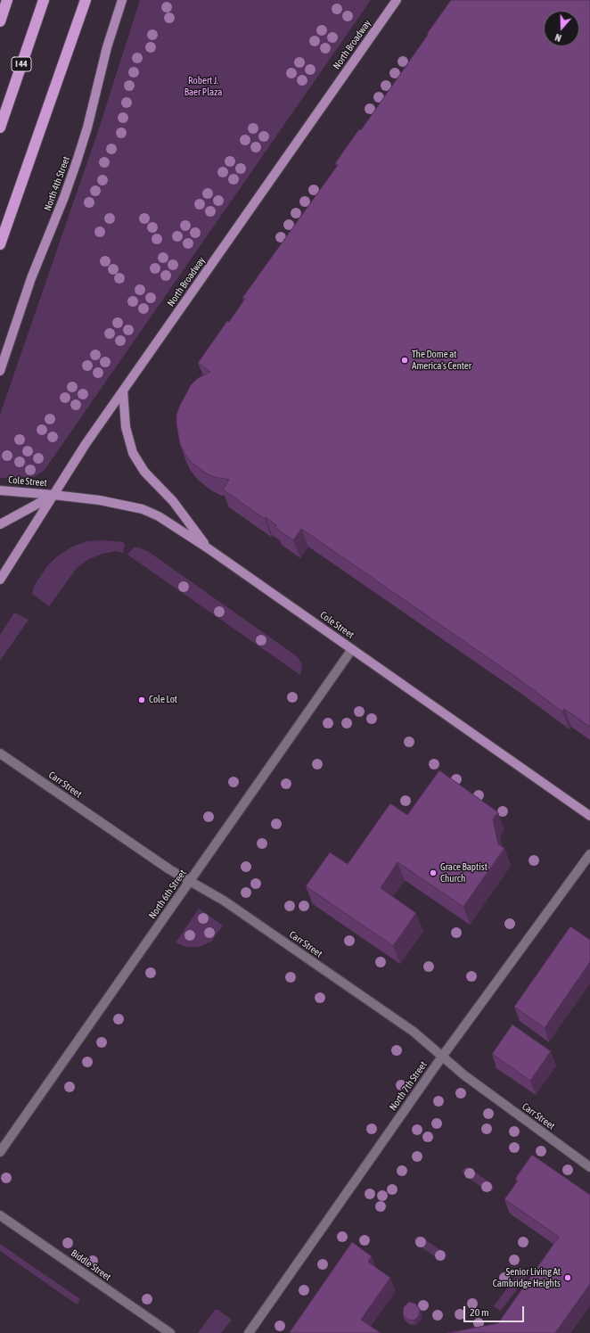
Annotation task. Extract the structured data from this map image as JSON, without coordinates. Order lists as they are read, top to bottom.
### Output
{
  "streets": {
    "highway": ["I 44"],
    "main road": ["North Broadway", "North 4th Street", "Cole Street"],
    "street": [
      "Carr Street",
      "North 6th Street",
      "North 7th Street",
      "Biddle Street"
    ]
  },
  "crossings": [
    ["North Broadway", "Cole Street"],
    ["Cole Street", "North 6th Street"],
    ["Carr Street", "North 6th Street"],
    ["Carr Street", "North 7th Street"]
  ],
  "parks": ["Robert J. Baer Plaza"],
  "places": [
    "The Dome at America's Center",
    "Cole Lot",
    "Grace Baptist Church",
    "Senior Living At Cambridge Heights"
  ],
  "scale_bar": "20 m",
  "north": "bottom"
}
